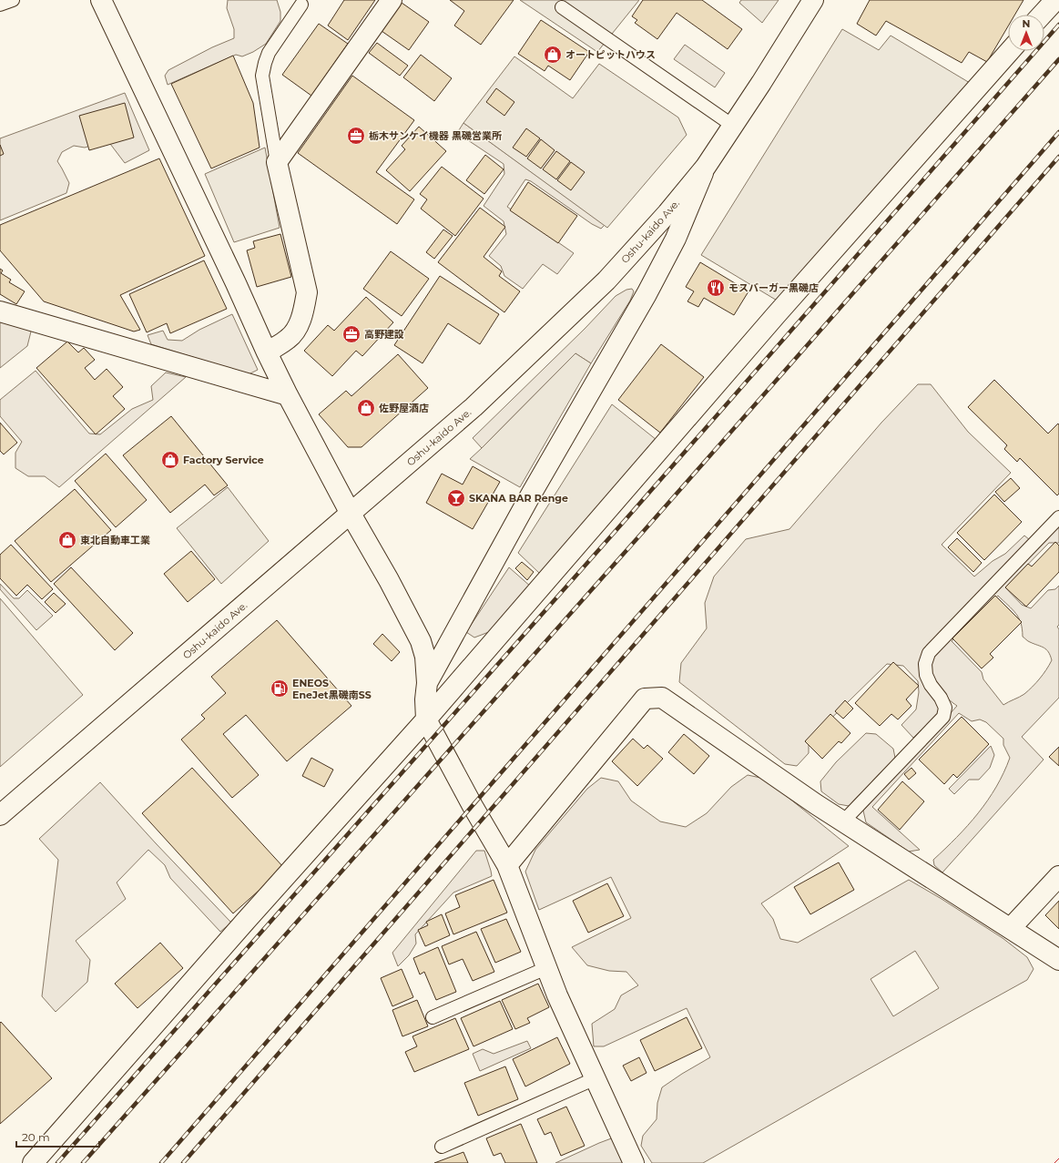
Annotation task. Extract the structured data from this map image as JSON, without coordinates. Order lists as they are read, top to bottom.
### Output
{
  "streets": {
    "street": ["Oshu-kaido Ave."]
  },
  "places": {
    "shop": [
      "オートピットハウス",
      "佐野屋酒店",
      "Factory Service",
      "東北自動車工業"
    ],
    "office": ["栃木サンケイ機器 黒磯営業所", "高野建設"],
    "restaurant": ["モスバーガー黒磯店"],
    "bar": ["SKANA BAR Renge"],
    "fuel station": ["ENEOS EneJet黒磯南SS"]
  },
  "scale_bar": "20 m",
  "north": "top"
}
